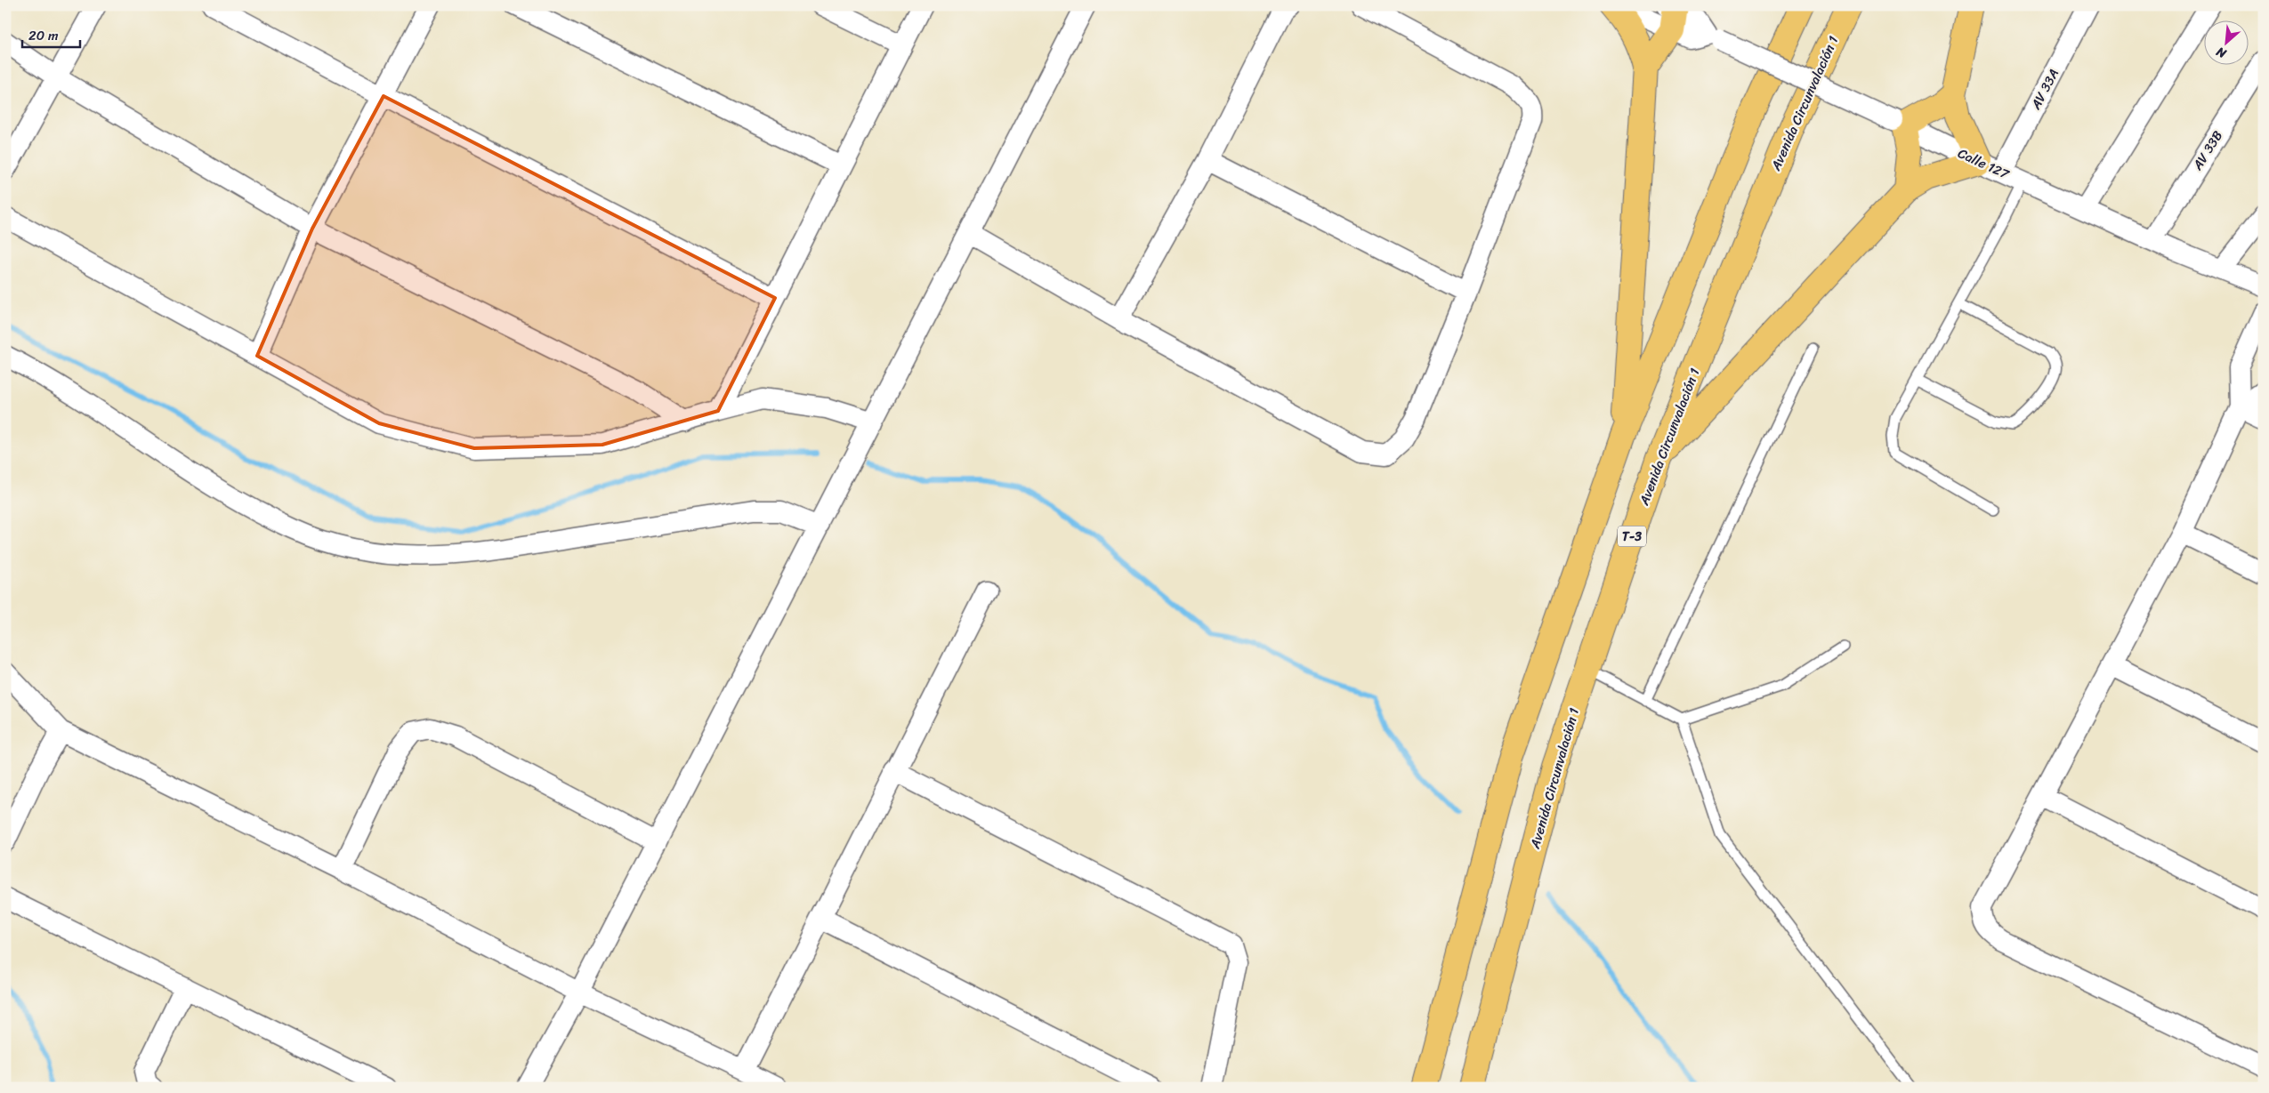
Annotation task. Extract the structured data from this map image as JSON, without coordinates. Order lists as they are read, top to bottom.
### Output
{
  "streets": {
    "main road": ["Avenida Circunvalación 1", "T-3"],
    "street": ["AV 33A", "AV 33B", "Calle 127"]
  },
  "crossings": [
    ["AV 33A", "Calle 127"],
    ["AV 33B", "Calle 127"]
  ],
  "scale_bar": "20 m",
  "north": "bottom left"
}
